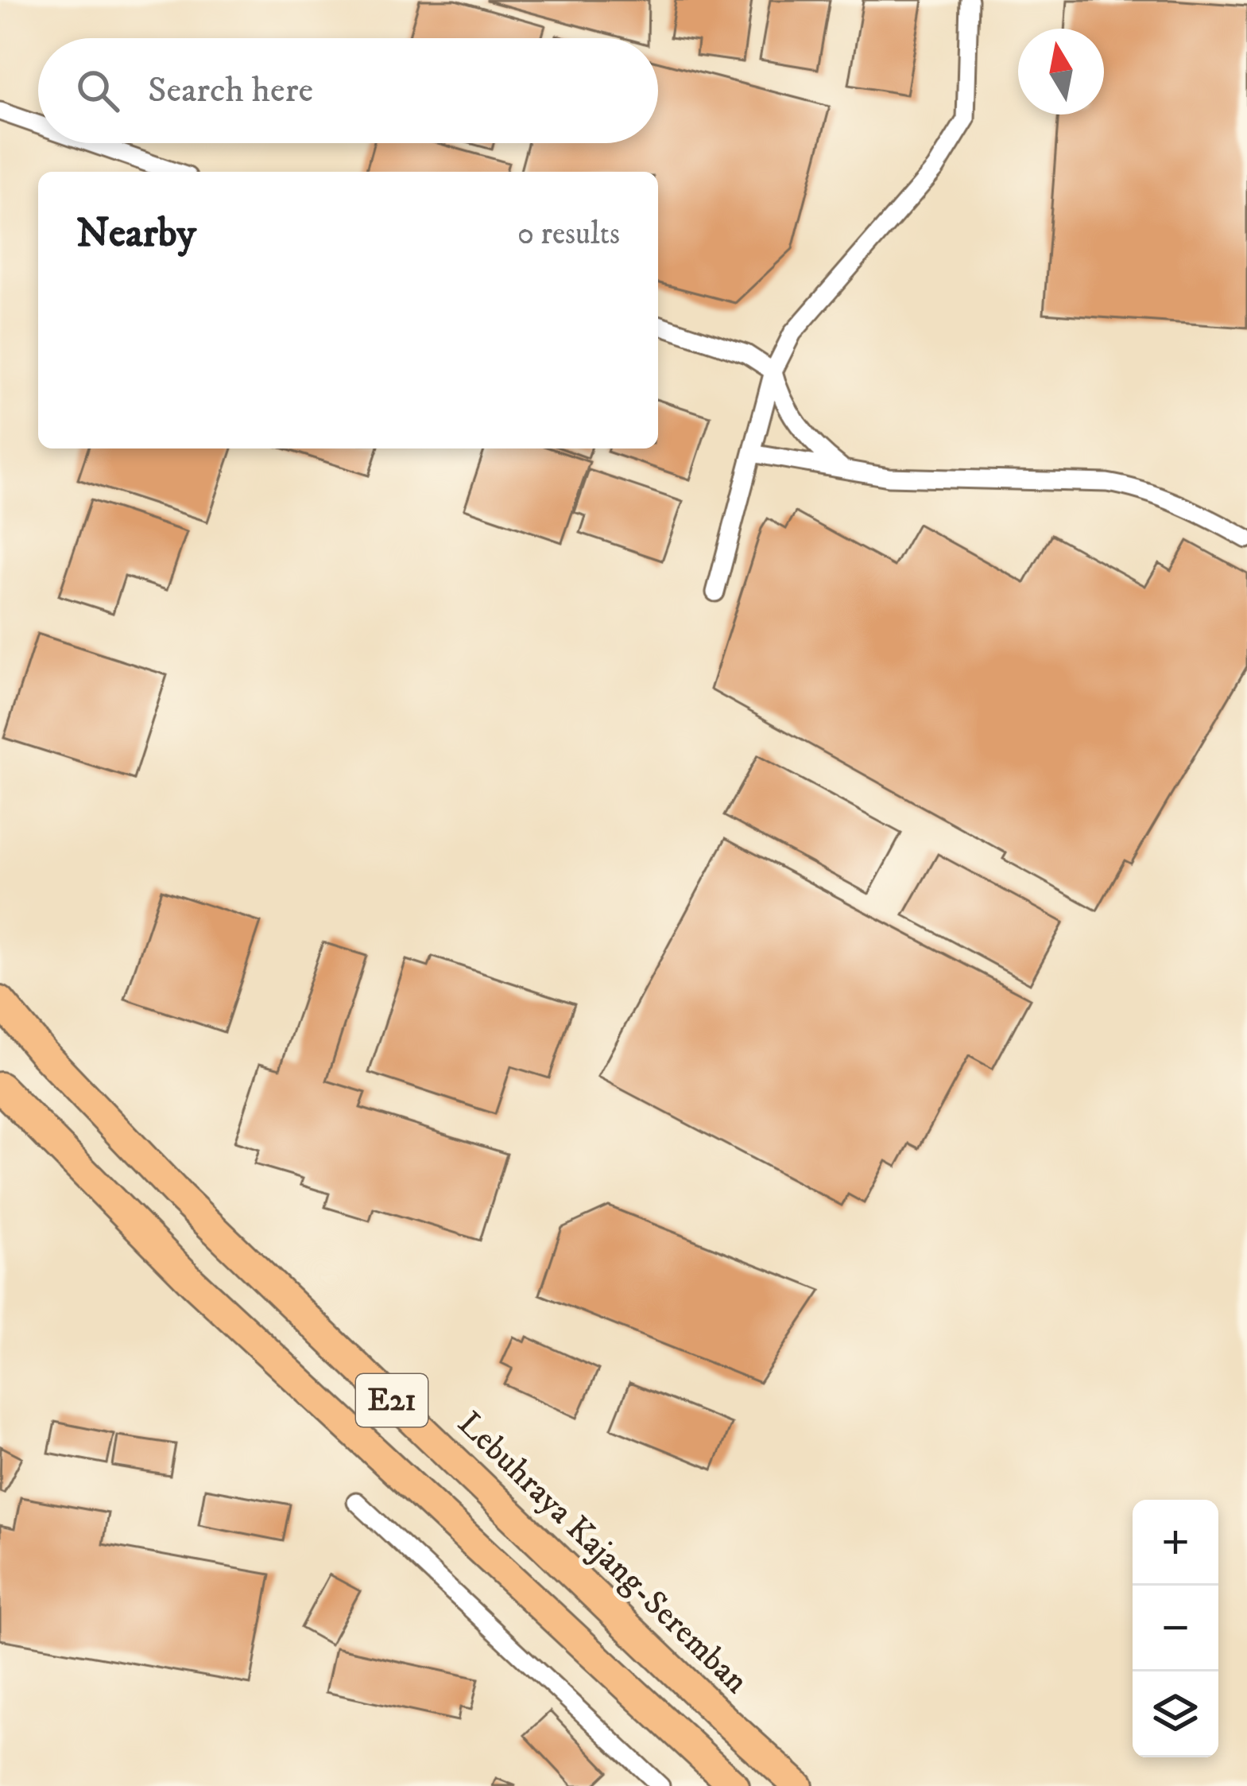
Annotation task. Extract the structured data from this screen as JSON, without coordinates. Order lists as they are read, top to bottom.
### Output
{
  "streets": {
    "highway": ["E21", "Lebuhraya Kajang-Seremban"]
  },
  "north": "top",
  "page": {
    "search": "Search here",
    "heading": ["Nearby", "0 results"],
    "map_buttons": ["+", "−"]
  }
}
